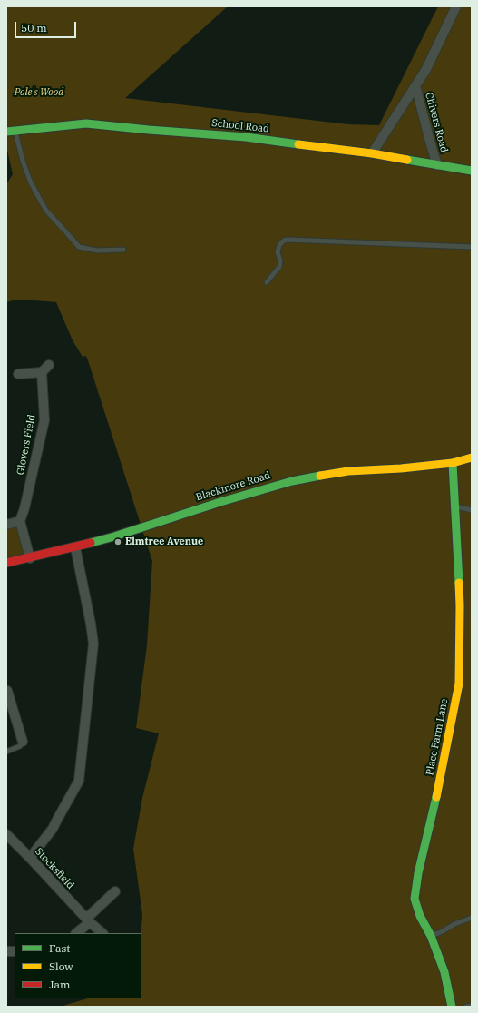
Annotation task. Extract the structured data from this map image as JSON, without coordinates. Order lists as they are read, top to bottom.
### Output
{
  "streets": {
    "street": [
      "Chivers Road",
      "School Road",
      "Glovers Field",
      "Blackmore Road",
      "Place Farm Lane",
      "Stocksfield"
    ]
  },
  "crossings": [
    ["Chivers Road", "School Road"],
    ["Blackmore Road", "Place Farm Lane"]
  ],
  "parks": ["Pole's Wood"],
  "places": ["Elmtree Avenue"],
  "legend": ["Fast", "Slow", "Jam"],
  "scale_bar": "50 m"
}
